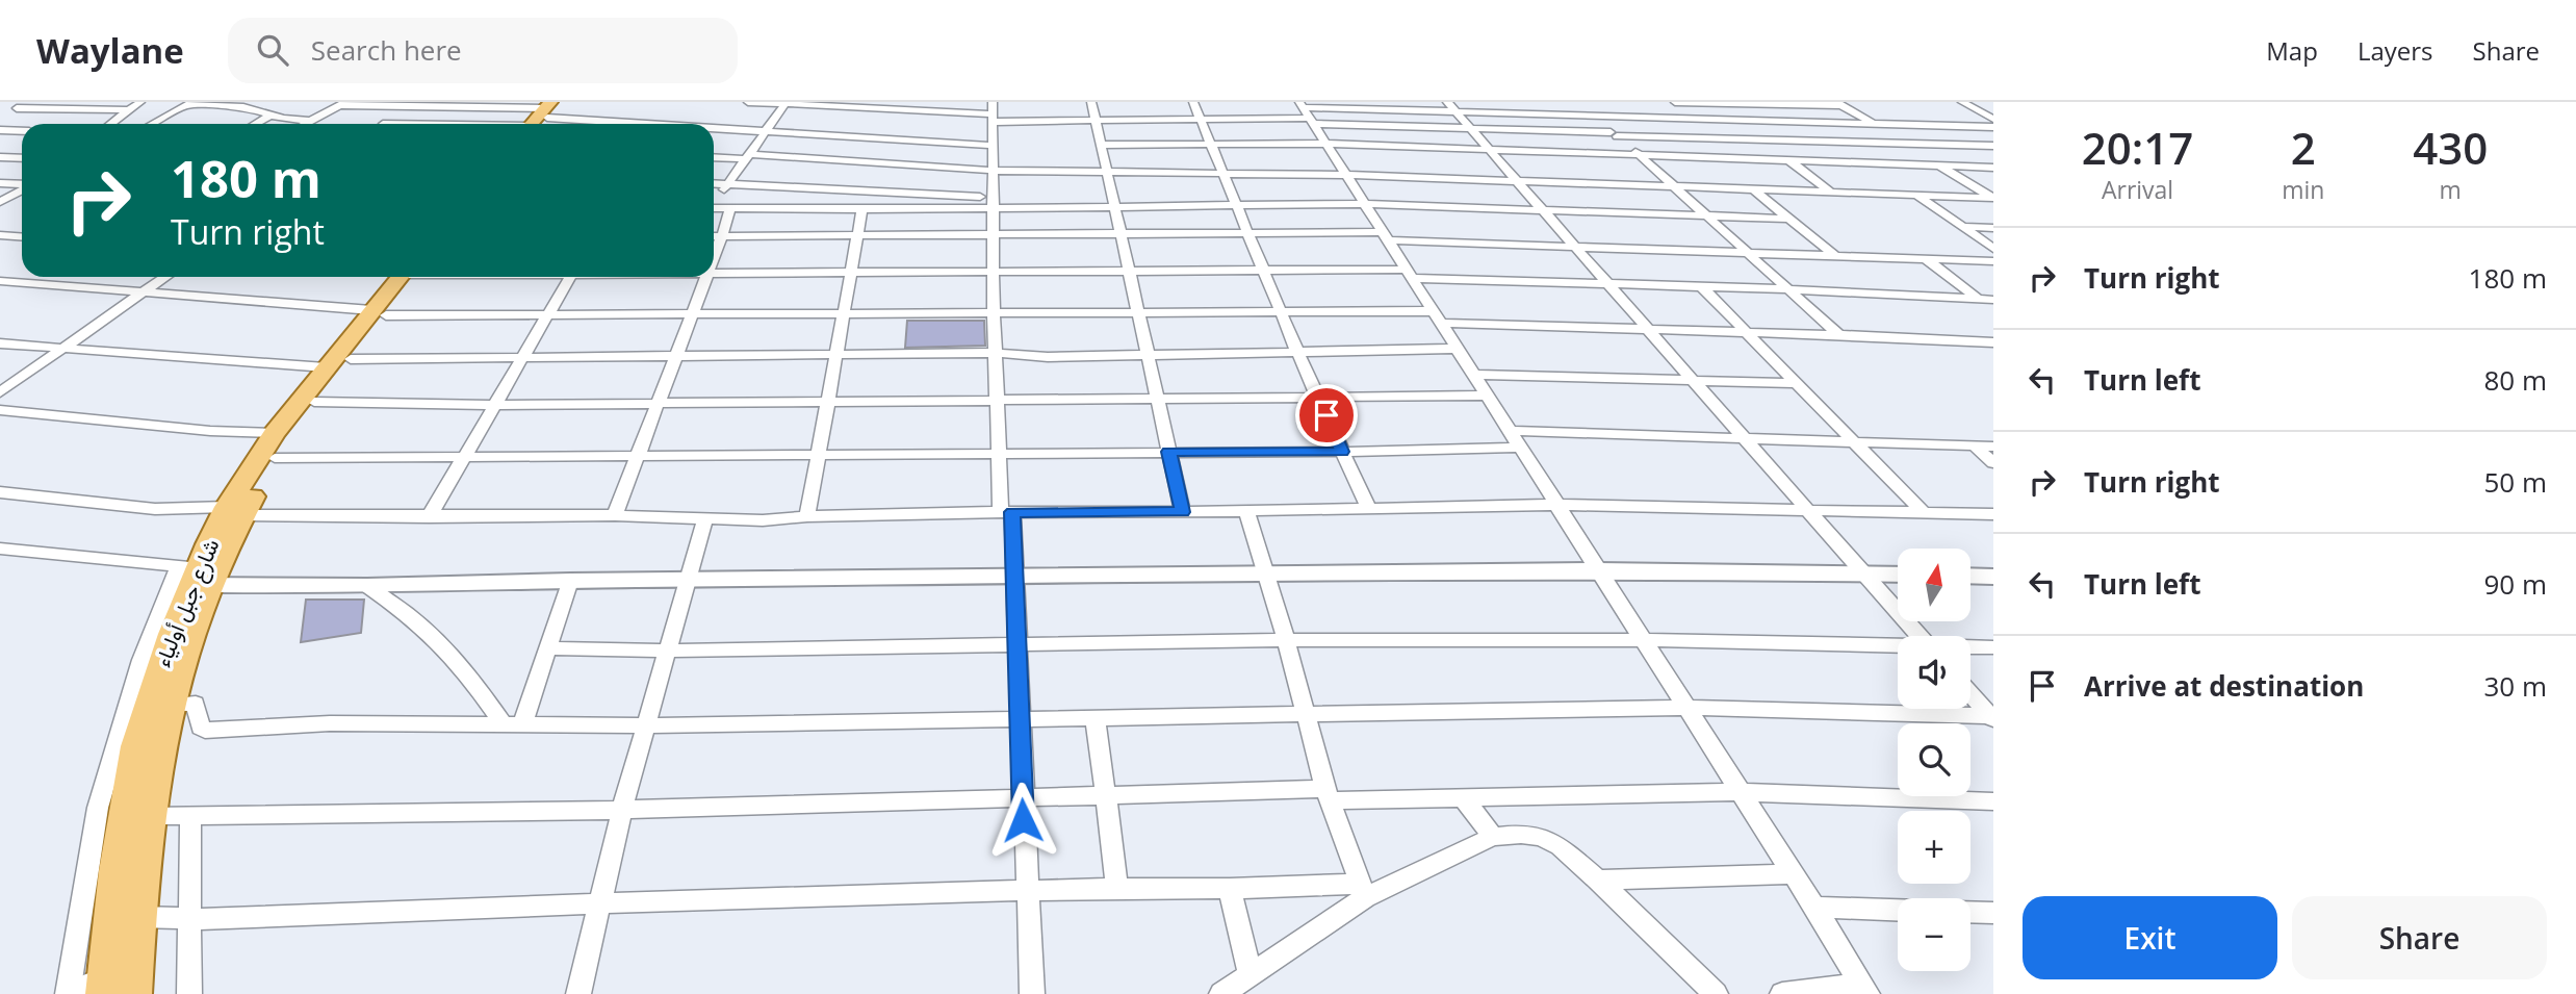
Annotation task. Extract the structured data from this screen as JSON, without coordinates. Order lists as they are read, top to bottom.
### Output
{
  "streets": {
    "main road": ["شارع جبل أولياء"]
  },
  "north": "top",
  "page": {
    "header": "Waylane",
    "search": "Search here",
    "nav": ["Map", "Layers", "Share"],
    "eta": [
      "20:17",
      "Arrival",
      "2",
      "min",
      "430",
      "m"
    ],
    "turn": ["180 m", "Turn right"],
    "list": [
      {
        "name": "Turn right",
        "value": "180 m"
      },
      {
        "name": "Turn left",
        "value": "80 m"
      },
      {
        "name": "Turn right",
        "value": "50 m"
      },
      {
        "name": "Turn left",
        "value": "90 m"
      },
      {
        "name": "Arrive at destination",
        "value": "30 m"
      }
    ],
    "map_buttons": ["+", "−"],
    "buttons": ["Exit", "Share"]
  }
}
